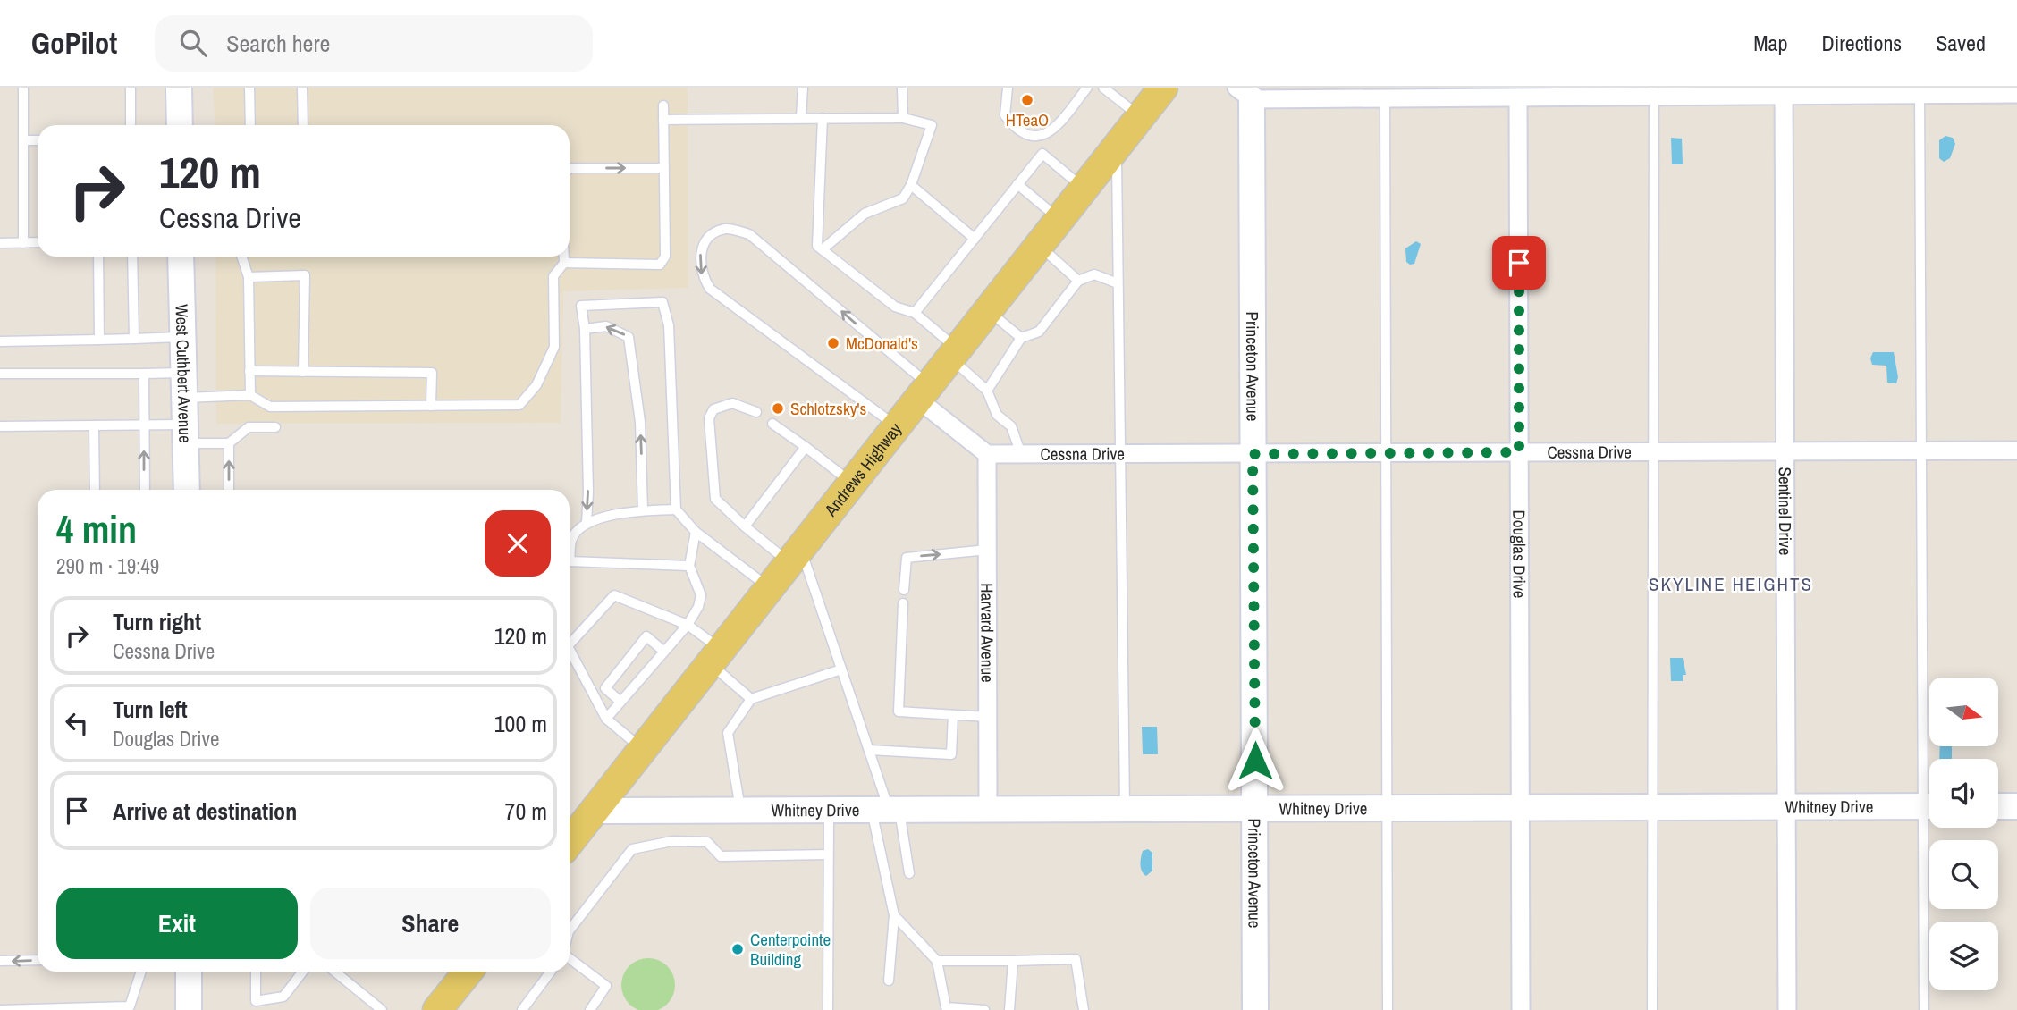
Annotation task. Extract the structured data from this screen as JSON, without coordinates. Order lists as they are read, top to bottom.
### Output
{
  "streets": {
    "main road": ["Andrews Highway"],
    "street": [
      "Princeton Avenue",
      "West Cuthbert Avenue",
      "Cessna Drive",
      "Sentinel Drive",
      "Douglas Drive",
      "Harvard Avenue",
      "Whitney Drive"
    ]
  },
  "crossings": [
    ["Princeton Avenue", "Cessna Drive"],
    ["Princeton Avenue", "Whitney Drive"],
    ["Cessna Drive", "Sentinel Drive"],
    ["Cessna Drive", "Douglas Drive"],
    ["Cessna Drive", "Harvard Avenue"],
    ["Andrews Highway", "Whitney Drive"],
    ["Sentinel Drive", "Whitney Drive"],
    ["Douglas Drive", "Whitney Drive"],
    ["Harvard Avenue", "Whitney Drive"]
  ],
  "districts": ["SKYLINE HEIGHTS"],
  "places": [
    "HTeaO",
    "McDonald's",
    "Schlotzsky's",
    "Centerpointe Building"
  ],
  "north": "right",
  "page": {
    "header": "GoPilot",
    "search": "Search here",
    "nav": ["Map", "Directions", "Saved"],
    "turn": ["120 m", "Cessna Drive"],
    "heading": ["4 min", "290 m · 19:49"],
    "list": [
      {
        "name": "Turn right",
        "note": "Cessna Drive",
        "value": "120 m"
      },
      {
        "name": "Turn left",
        "note": "Douglas Drive",
        "value": "100 m"
      },
      {
        "name": "Arrive at destination",
        "value": "70 m"
      }
    ],
    "buttons": ["Exit", "Share"]
  }
}
